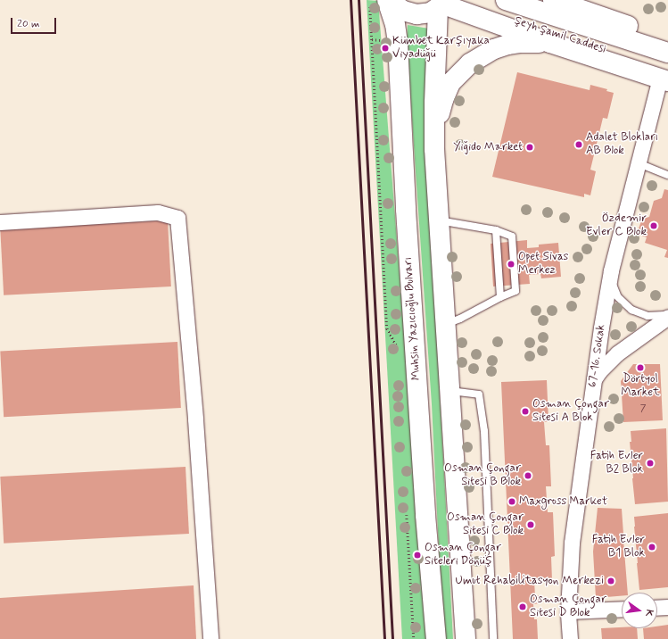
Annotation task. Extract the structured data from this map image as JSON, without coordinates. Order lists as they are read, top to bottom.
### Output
{
  "streets": {
    "main road": ["Şeyh Şamil Caddesi", "Muhsin Yazıcıoğlu Bulvarı"],
    "street": ["67-16. Sokak"]
  },
  "crossings": [
    ["Şeyh Şamil Caddesi", "Muhsin Yazıcıoğlu Bulvarı"],
    ["Şeyh Şamil Caddesi", "67-16. Sokak"]
  ],
  "places": [
    "Kümbet Karşıyaka Viyadüğü",
    "Adalet Blokları AB Blok",
    "Yiğido Market",
    "Özdemir Evler C Blok",
    "Opet Sivas Merkez",
    "Dörtyol Market",
    "Osman Çongar Sitesi A Blok",
    "Fatih Evler B2 Blok",
    "Osman Çongar Sitesi B Blok",
    "Maxgross Market",
    "Osman Çongar Sitesi C Blok",
    "Fatih Evler B1 Blok",
    "Osman Çongar Siteleri Dönüş",
    "Umut Rehabilitasyon Merkezi",
    "Osman Çongar Sitesi D Blok"
  ],
  "house_numbers": ["7"],
  "scale_bar": "20 m",
  "north": "right"
}
